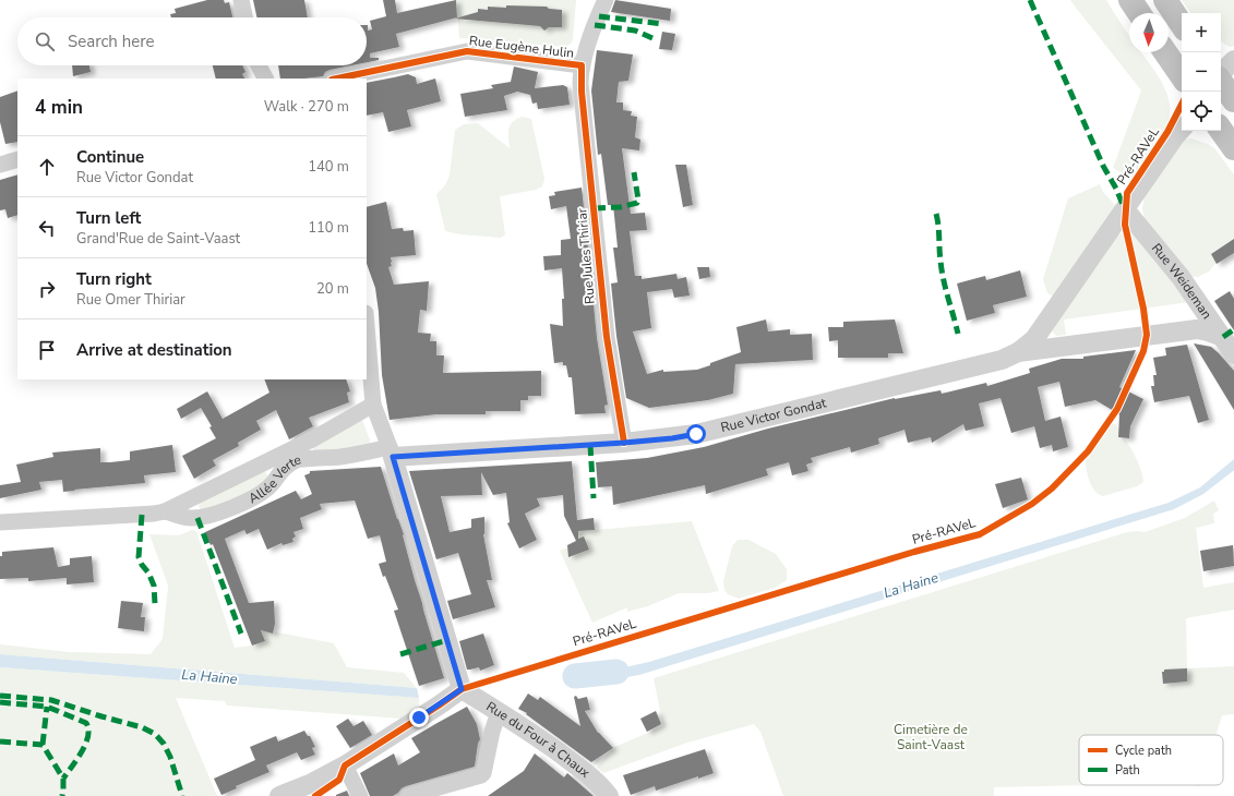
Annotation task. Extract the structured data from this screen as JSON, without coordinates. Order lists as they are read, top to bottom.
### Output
{
  "streets": {
    "street": [
      "Rue Eugène Hulin",
      "Rue Jules Thiriar",
      "Rue Weideman",
      "Rue Victor Gondat",
      "Allée Verte",
      "Rue du Four à Chaux"
    ],
    "cycle path": ["Pré-RAVeL"]
  },
  "crossings": [
    ["Rue Eugène Hulin", "Rue Jules Thiriar"],
    ["Rue Jules Thiriar", "Rue Victor Gondat"],
    ["Rue Weideman", "Rue Victor Gondat"],
    ["Rue Victor Gondat", "Allée Verte"]
  ],
  "water": ["La Haine"],
  "parks": ["Cimetière de Saint-Vaast"],
  "legend": ["Cycle path", "Path"],
  "north": "bottom",
  "page": {
    "map_buttons": ["+", "−"],
    "search": "Search here",
    "heading": ["4 min", "Walk · 270 m"],
    "list": [
      ["Continue", "Rue Victor Gondat", "140 m"],
      ["Turn left", "Grand'Rue de Saint-Vaast", "110 m"],
      ["Turn right", "Rue Omer Thiriar", "20 m"],
      "Arrive at destination"
    ]
  }
}
